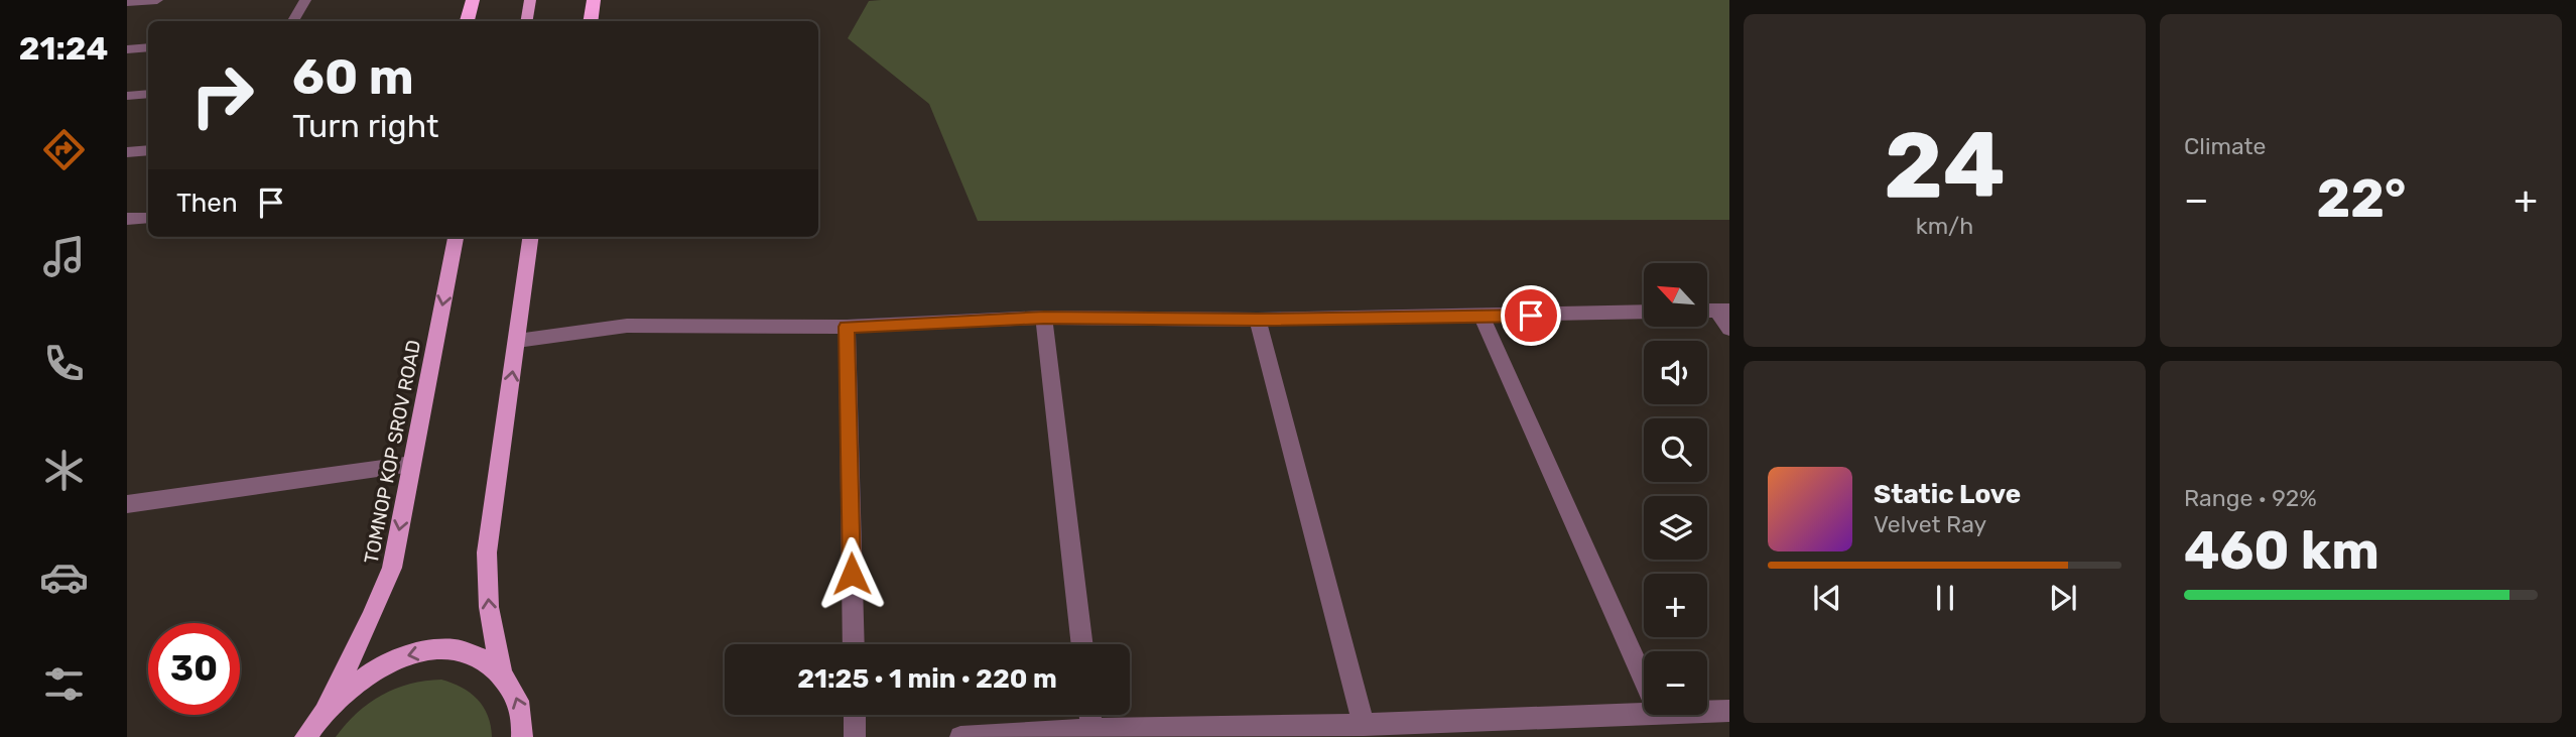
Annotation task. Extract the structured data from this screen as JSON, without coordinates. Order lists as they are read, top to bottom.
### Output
{
  "streets": {
    "main road": ["TOMNOP KOP SROV ROAD"]
  },
  "north": "top left",
  "page": {
    "tabs": "21:24",
    "tile": [
      ["24", "km/h"],
      "Climate",
      ["Range · 92%", "460 km"]
    ],
    "turn": ["60 m", "Turn right"],
    "then": "Then",
    "heat": ["−", "22°", "+"],
    "map_buttons": ["+", "−"],
    "song": ["Static Love", "Velvet Ray"],
    "limit": "30",
    "trip": "21:25 · 1 min · 220 m"
  }
}
